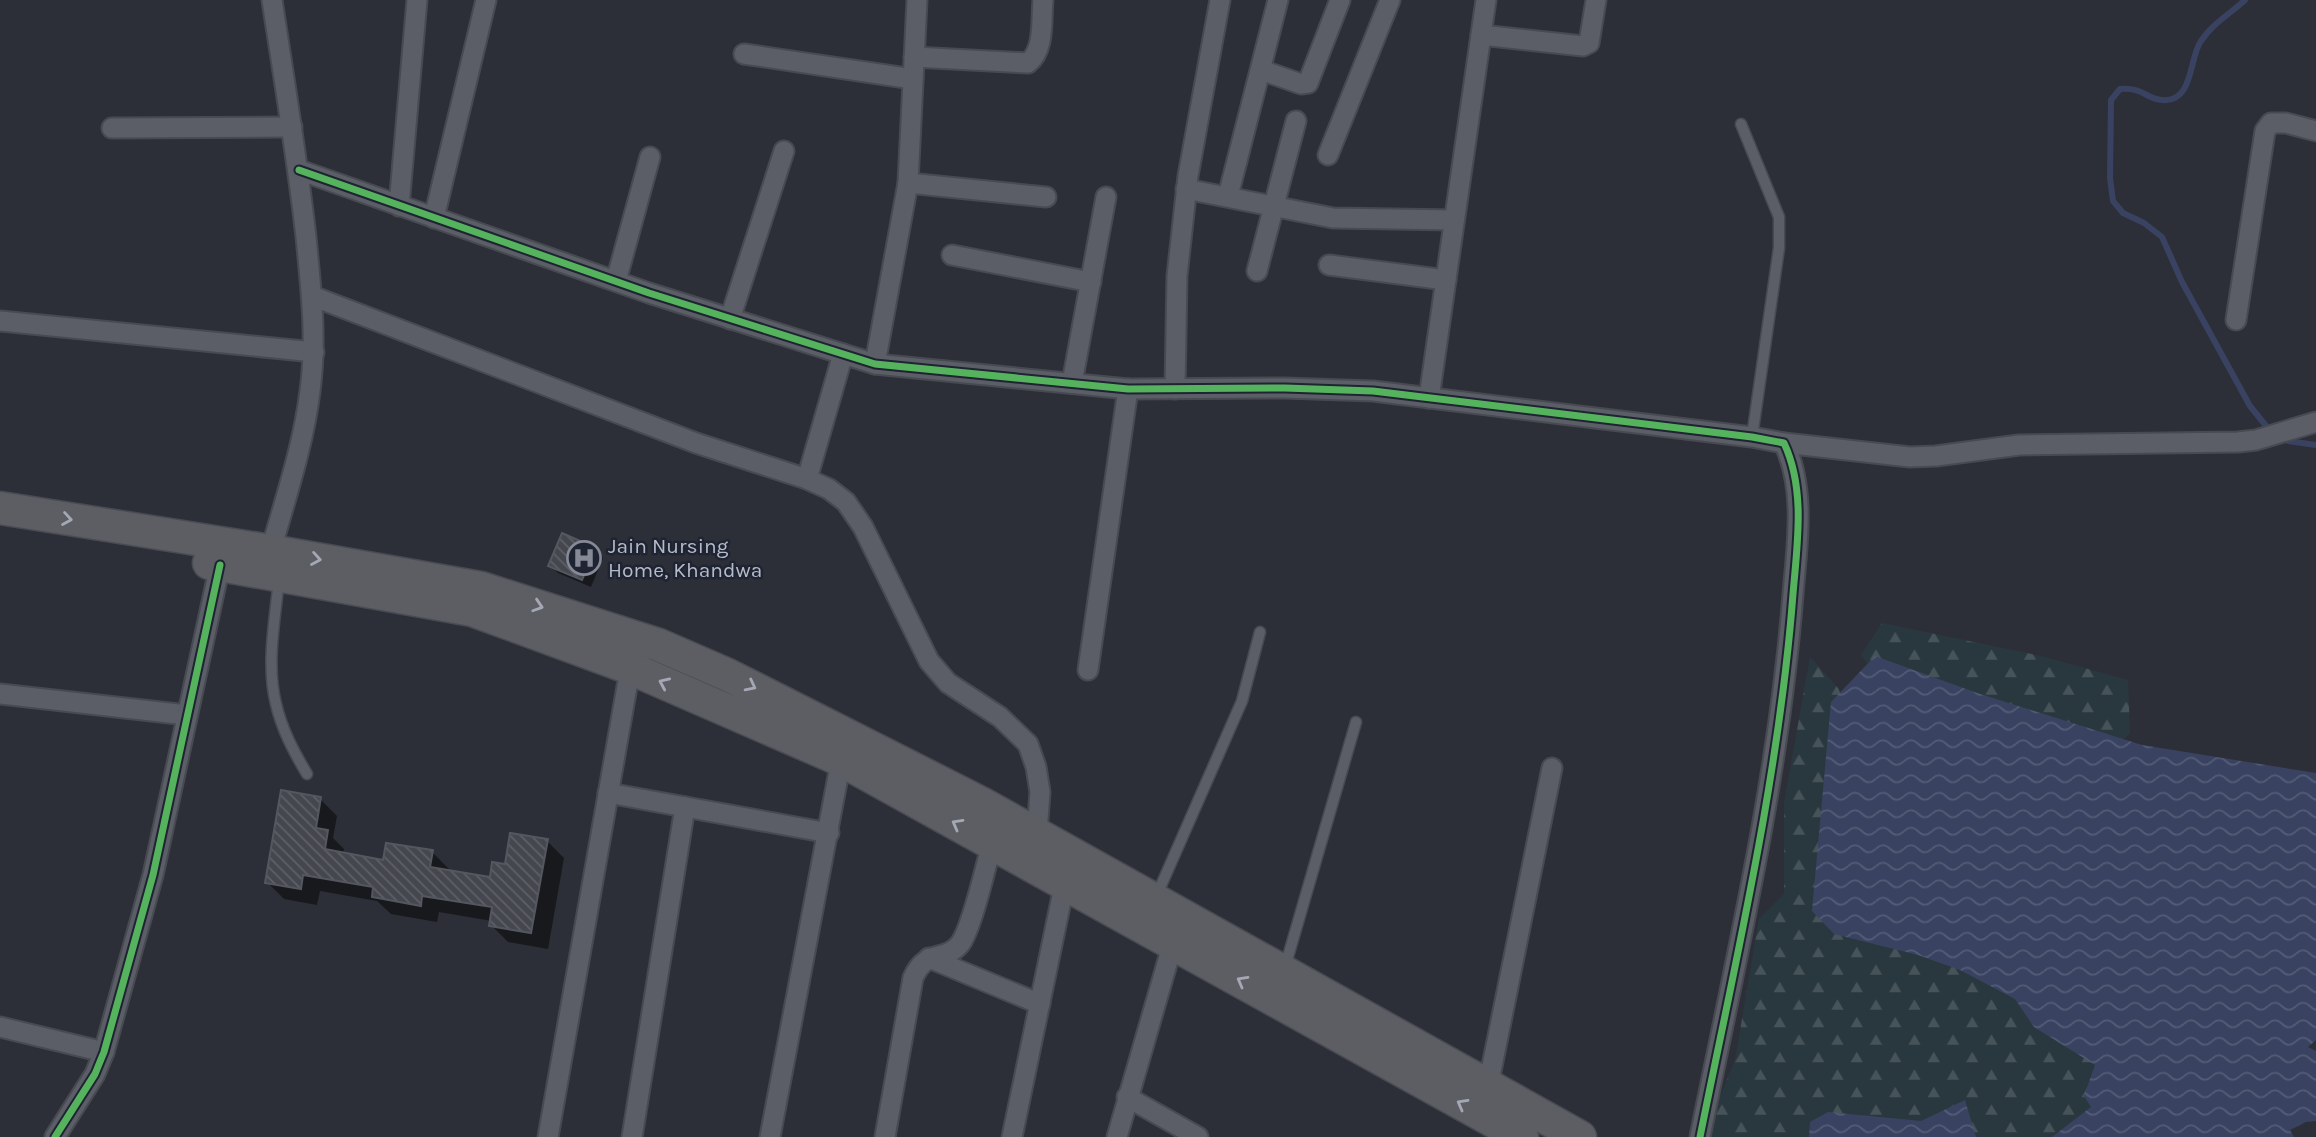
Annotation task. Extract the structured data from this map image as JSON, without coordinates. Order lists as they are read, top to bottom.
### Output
{
  "places": {
    "hospital": ["Jain Nursing Home, Khandwa"]
  }
}
